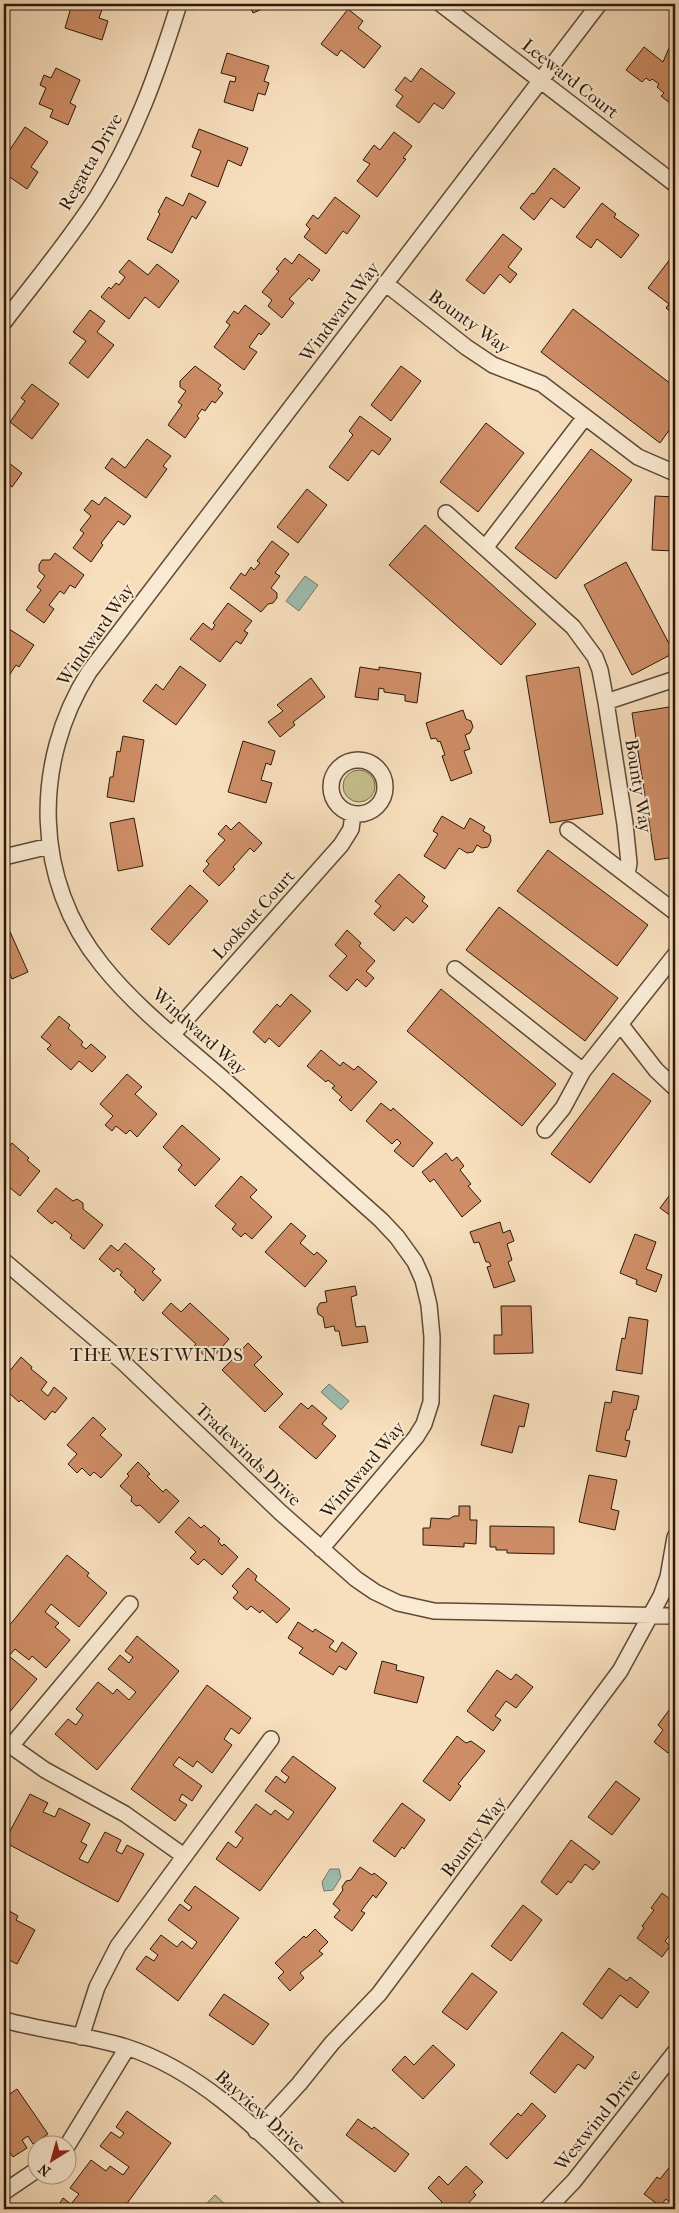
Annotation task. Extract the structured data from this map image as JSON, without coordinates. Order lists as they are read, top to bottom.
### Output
{
  "streets": {
    "street": [
      "Leeward Court",
      "Regatta Drive",
      "Windward Way",
      "Bounty Way",
      "Lookout Court",
      "Tradewinds Drive",
      "Bayview Drive",
      "Westwind Drive"
    ]
  },
  "crossings": [
    ["Leeward Court", "Windward Way"],
    ["Windward Way", "Bounty Way"],
    ["Windward Way", "Lookout Court"],
    ["Windward Way", "Tradewinds Drive"],
    ["Bounty Way", "Tradewinds Drive"],
    ["Bounty Way", "Bayview Drive"]
  ],
  "districts": ["THE WESTWINDS"],
  "north": "bottom left"
}
